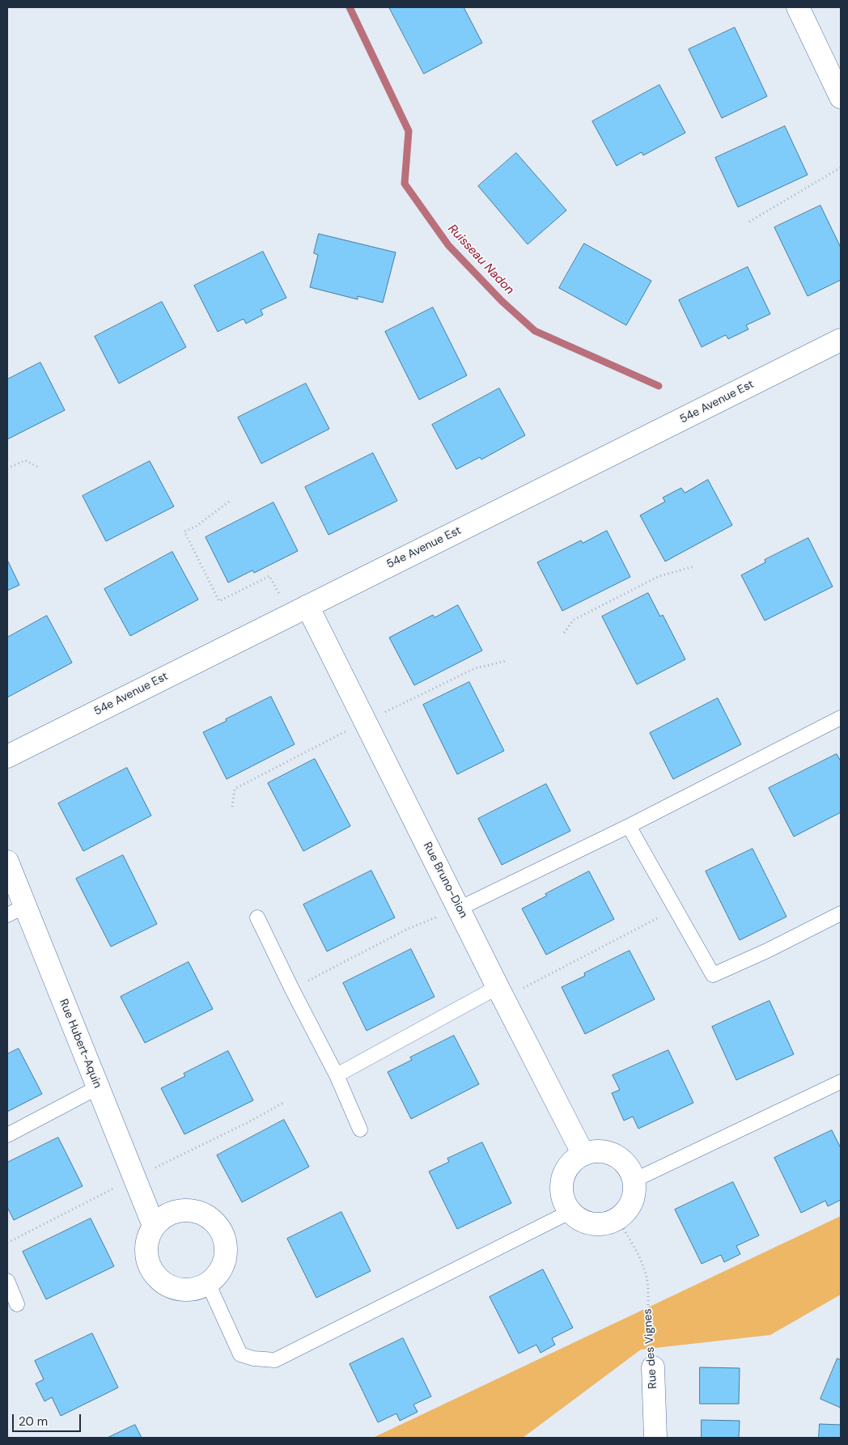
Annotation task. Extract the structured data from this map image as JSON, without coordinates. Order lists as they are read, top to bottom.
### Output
{
  "streets": {
    "street": [
      "54e Avenue Est",
      "Rue Bruno-Dion",
      "Rue Hubert-Aquin",
      "Rue des Vignes"
    ]
  },
  "crossings": [
    ["54e Avenue Est", "Rue Bruno-Dion"],
    ["Rue Bruno-Dion", "Rue des Vignes"]
  ],
  "water": ["Ruisseau Nadon"],
  "scale_bar": "20 m"
}
